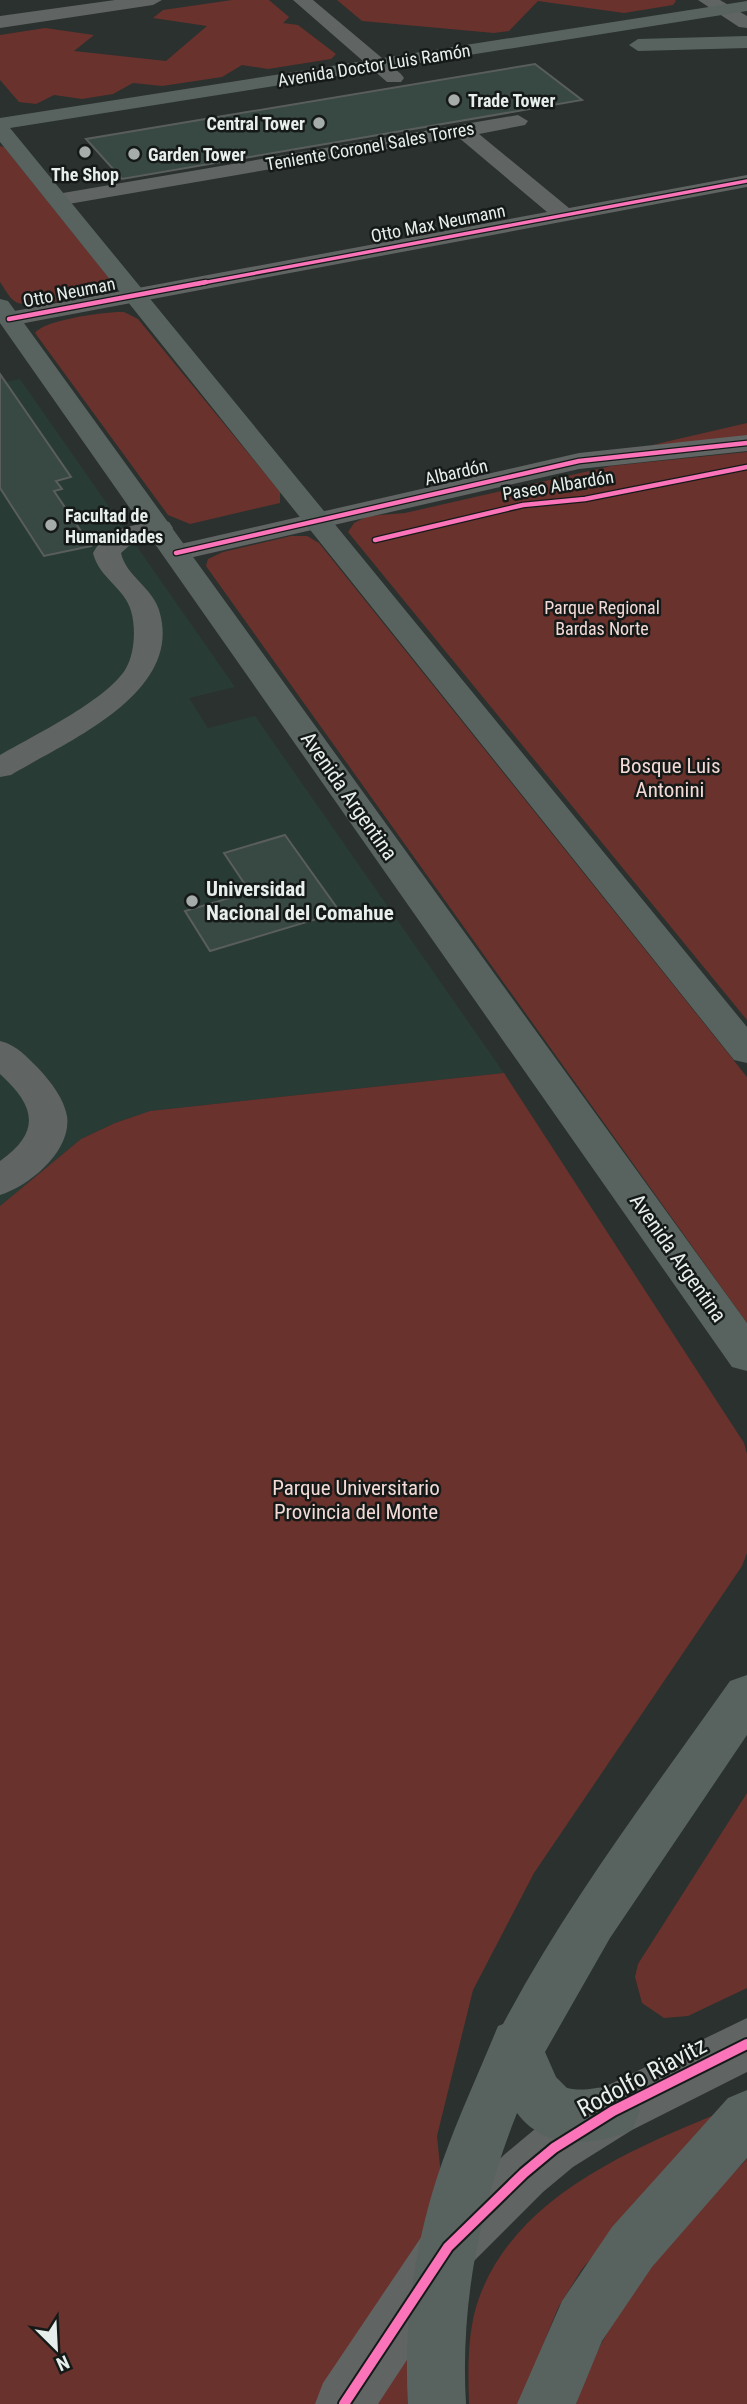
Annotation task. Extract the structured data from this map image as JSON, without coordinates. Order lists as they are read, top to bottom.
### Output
{
  "streets": {
    "main road": ["Avenida Doctor Luis Ramón", "Avenida Argentina", "Rodolfo Riavitz"],
    "street": [
      "Teniente Coronel Sales Torres",
      "Otto Max Neumann",
      "Otto Neuman",
      "Albardón"
    ],
    "cycle path": ["Paseo Albardón"]
  },
  "crossings": [
    ["Otto Max Neumann", "Otto Neuman"],
    ["Otto Neuman", "Avenida Argentina"],
    ["Albardón", "Avenida Argentina"]
  ],
  "parks": ["Parque Regional Bardas Norte", "Bosque Luis Antonini", "Parque Universitario Provincia del Monte"],
  "places": [
    "Trade Tower",
    "Central Tower",
    "The Shop",
    "Garden Tower",
    "Facultad de Humanidades",
    "Universidad Nacional del Comahue"
  ],
  "north": "bottom right"
}
